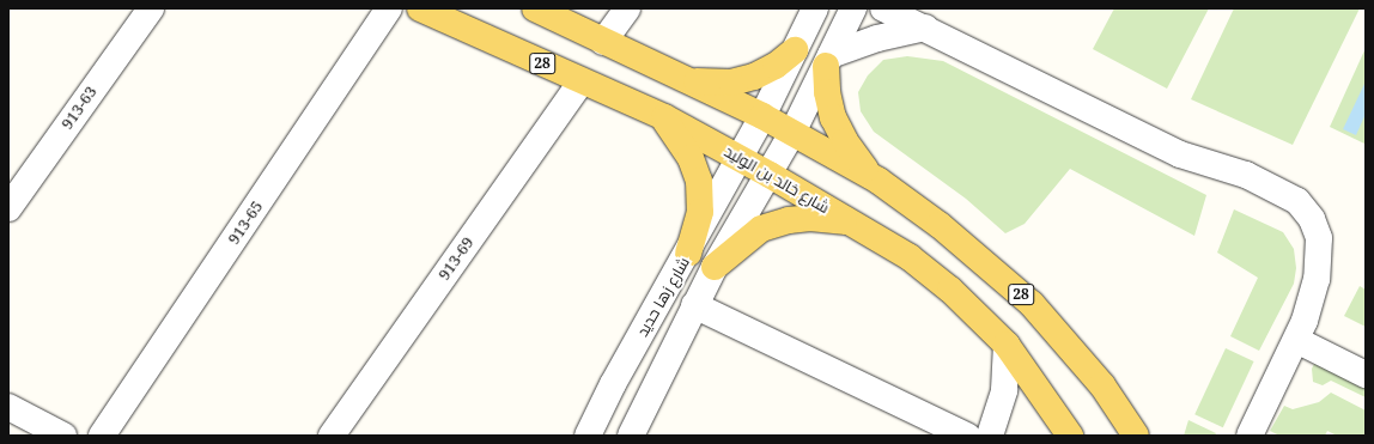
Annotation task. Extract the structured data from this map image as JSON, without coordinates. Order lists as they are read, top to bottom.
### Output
{
  "streets": {
    "main road": ["28", "شارع خالد بن الوليد"],
    "street": [
      "913-63",
      "913-65",
      "913-69",
      "شارع زها حديد"
    ]
  },
  "crossings": [
    ["28", "شارع زها حديد"],
    ["شارع خالد بن الوليد", "913-69"],
    ["شارع خالد بن الوليد", "شارع زها حديد"]
  ]
}
